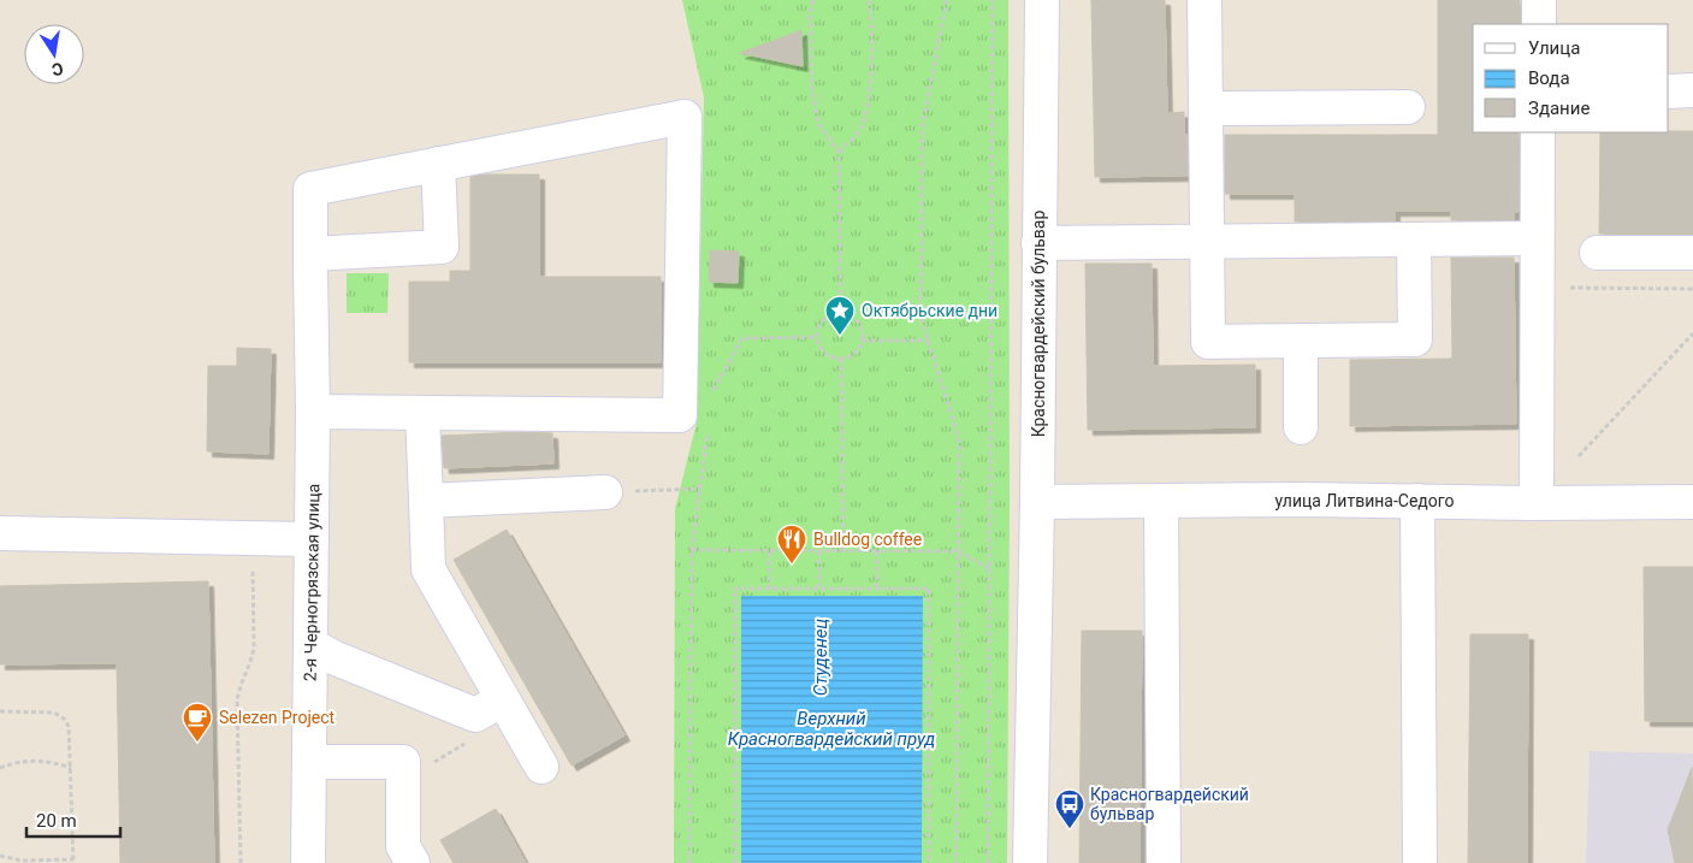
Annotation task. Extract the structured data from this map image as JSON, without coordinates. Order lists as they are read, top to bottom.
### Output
{
  "streets": {
    "street": ["Красногвардейский бульвар", "улица Литвина-Седого", "2-я Черногрязская улица"]
  },
  "crossings": [
    ["Красногвардейский бульвар", "улица Литвина-Седого"]
  ],
  "water": ["Студенец", "Верхний Красногвардейский пруд"],
  "places": {
    "place": ["Октябрьские дни"],
    "restaurant": ["Bulldog coffee"],
    "cafe": ["Selezen Project"],
    "bus stop": ["Красногвардейский бульвар"]
  },
  "legend": ["Улица", "Вода", "Здание"],
  "scale_bar": "20 m",
  "north": "bottom"
}
